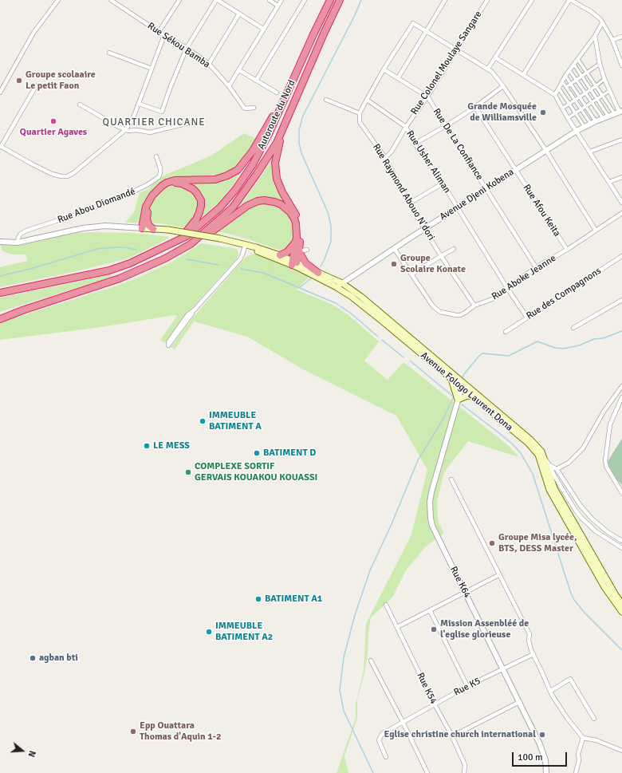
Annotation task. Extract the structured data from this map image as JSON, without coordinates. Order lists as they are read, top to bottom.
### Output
{
  "streets": {
    "highway": ["Autoroute du Nord"],
    "main road": ["Avenue Fologo Laurent Dona"],
    "street": [
      "Rue Sékou Bamba",
      "Rue Colonel Moulaye Sangare",
      "Rue De La Confiance",
      "Rue Usher Aliman",
      "Rue Raymond Abouo N'dori",
      "Avenue Djeni Kobena",
      "Rue Abou Diomandé",
      "Rue Afou Keita",
      "Rue Aboke Jeanne",
      "Rue des Compagnons",
      "Rue K64",
      "Rue K5",
      "Rue K54"
    ]
  },
  "crossings": [
    ["Rue Colonel Moulaye Sangare", "Rue De La Confiance"],
    ["Rue Colonel Moulaye Sangare", "Rue Usher Aliman"],
    ["Rue Colonel Moulaye Sangare", "Rue Raymond Abouo N'dori"],
    ["Rue De La Confiance", "Avenue Djeni Kobena"],
    ["Rue De La Confiance", "Rue Aboke Jeanne"],
    ["Rue Usher Aliman", "Avenue Djeni Kobena"],
    ["Rue Usher Aliman", "Rue Aboke Jeanne"],
    ["Rue Usher Aliman", "Rue des Compagnons"],
    ["Rue Raymond Abouo N'dori", "Avenue Djeni Kobena"],
    ["Rue Raymond Abouo N'dori", "Rue Aboke Jeanne"],
    ["Avenue Djeni Kobena", "Rue Afou Keita"],
    ["Avenue Djeni Kobena", "Rue Aboke Jeanne"],
    ["Avenue Djeni Kobena", "Avenue Fologo Laurent Dona"],
    ["Rue Abou Diomandé", "Avenue Fologo Laurent Dona"],
    ["Rue Afou Keita", "Rue Aboke Jeanne"],
    ["Avenue Fologo Laurent Dona", "Rue K64"],
    ["Rue K64", "Rue K5"],
    ["Rue K5", "Rue K54"]
  ],
  "districts": ["QUARTIER CHICANE"],
  "places": [
    "Groupe scolaaire Le petit Faon",
    "Grande Mosquée de Williamsville",
    "Quartier Agaves",
    "Groupe Scolaire Konate",
    "IMMEUBLE BATIMENT A",
    "LE MESS",
    "BATIMENT D",
    "COMPLEXE SORTIF GERVAIS KOUAKOU KOUASSI",
    "Groupe Misa lycée, BTS, DESS Master",
    "BATIMENT A1",
    "Mission Assenbléé de l'eglise glorieuse",
    "IMMEUBLE BATIMENT A2",
    "agban bti",
    "Epp Ouattara Thomas d'Aquin 1-2",
    "Eglise christine church international"
  ],
  "scale_bar": "100 m",
  "north": "right"
}
